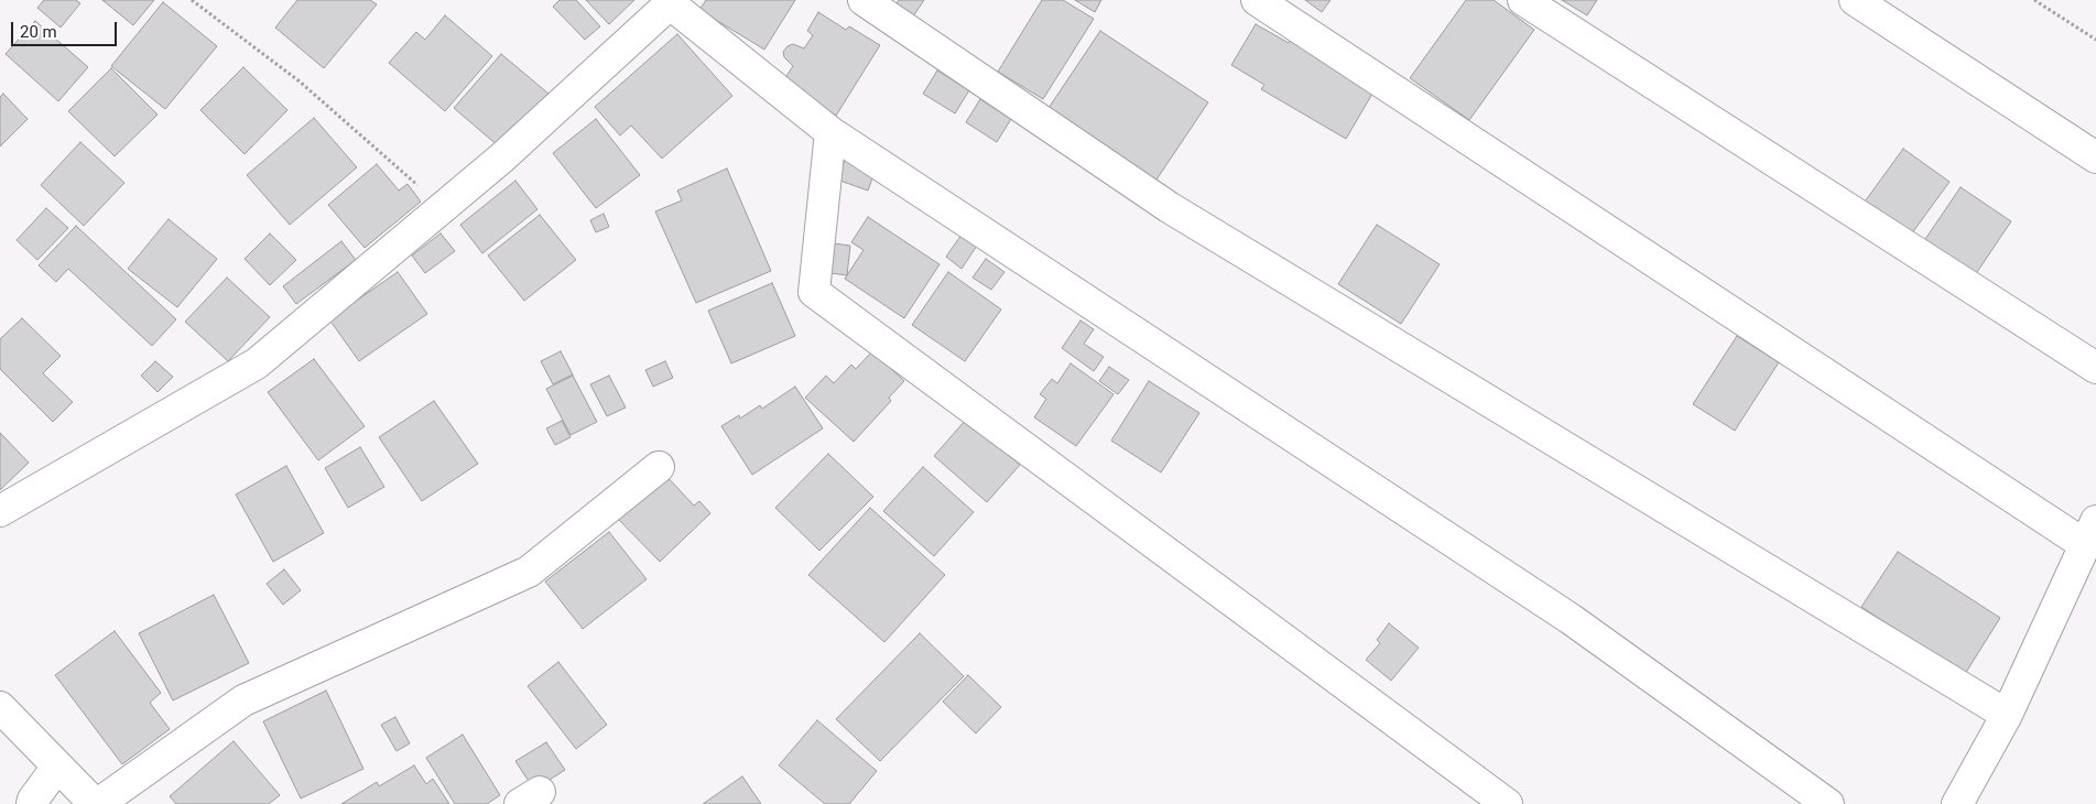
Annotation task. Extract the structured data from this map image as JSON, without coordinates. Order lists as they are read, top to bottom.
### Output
{
  "scale_bar": "20 m"
}
